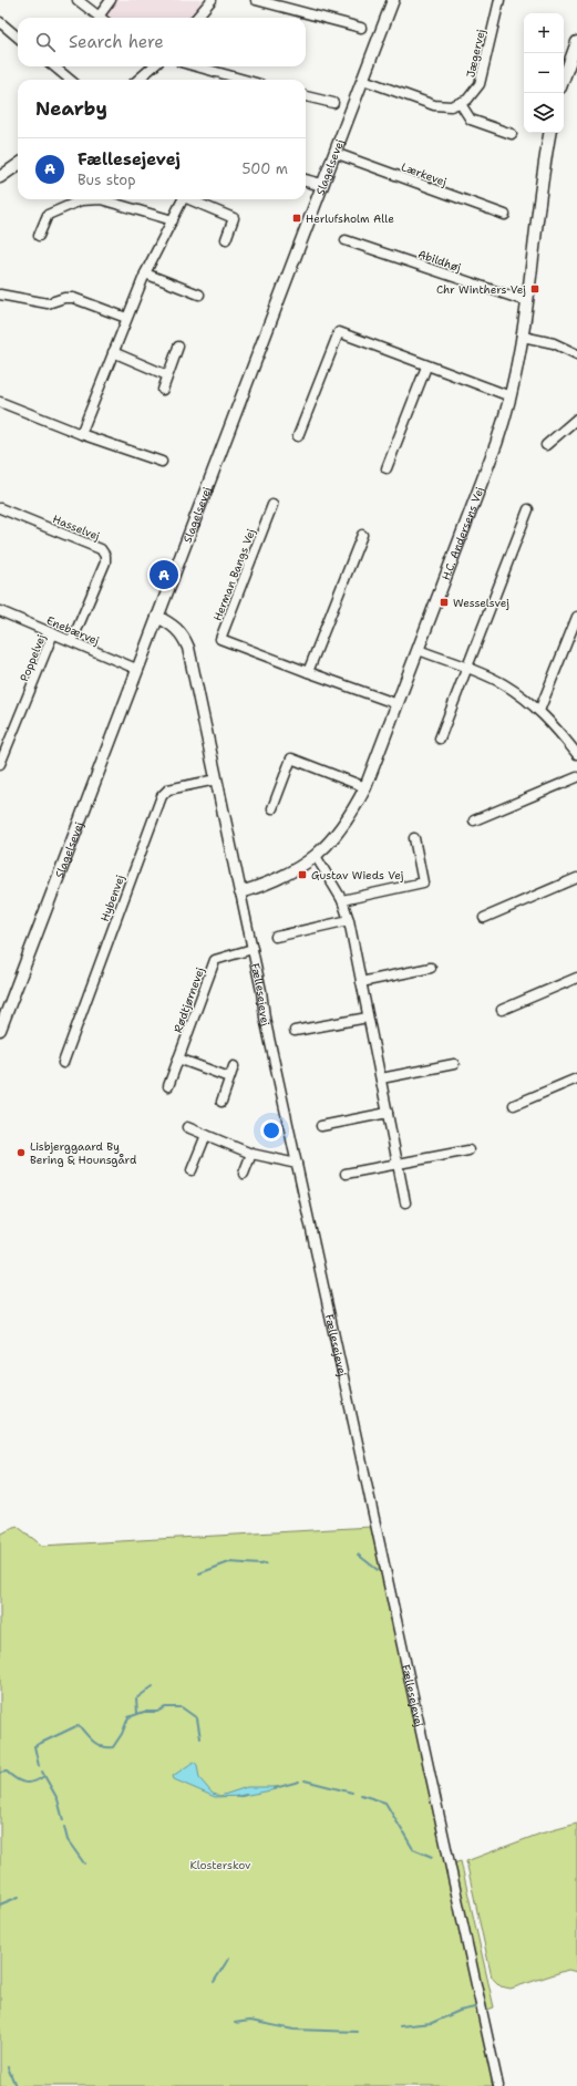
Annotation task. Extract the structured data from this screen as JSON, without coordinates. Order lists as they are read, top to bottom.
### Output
{
  "streets": {
    "street": [
      "Jægervej",
      "Slagelsevej",
      "Lærkevej",
      "Abildhøj",
      "Hasselvej",
      "H.C. Andersens Vej",
      "Herman Bangs Vej",
      "Enebærvej",
      "Poppelvej",
      "Hybenvej",
      "Fællesejevej",
      "Rødtjørnevej"
    ]
  },
  "crossings": [
    ["Slagelsevej", "Lærkevej"],
    ["Slagelsevej", "Enebærvej"],
    ["Slagelsevej", "Fællesejevej"],
    ["Abildhøj", "H.C. Andersens Vej"],
    ["Hasselvej", "Enebærvej"],
    ["H.C. Andersens Vej", "Herman Bangs Vej"],
    ["H.C. Andersens Vej", "Fællesejevej"],
    ["Enebærvej", "Poppelvej"],
    ["Hybenvej", "Fællesejevej"],
    ["Fællesejevej", "Rødtjørnevej"]
  ],
  "parks": ["Klosterskov"],
  "places": {
    "transit": [
      "Herlufsholm Alle",
      "Chr Winthers Vej",
      "Wesselsvej",
      "Gustav Wieds Vej"
    ],
    "other": ["Lisbjerggaard By Bering & Hounsgård"]
  },
  "page": {
    "map_buttons": ["+", "−"],
    "search": "Search here",
    "heading": "Nearby",
    "list": [
      {
        "mark": "A",
        "name": "Fællesejevej",
        "note": "Bus stop",
        "value": "500 m"
      }
    ],
    "pins": "A"
  }
}
